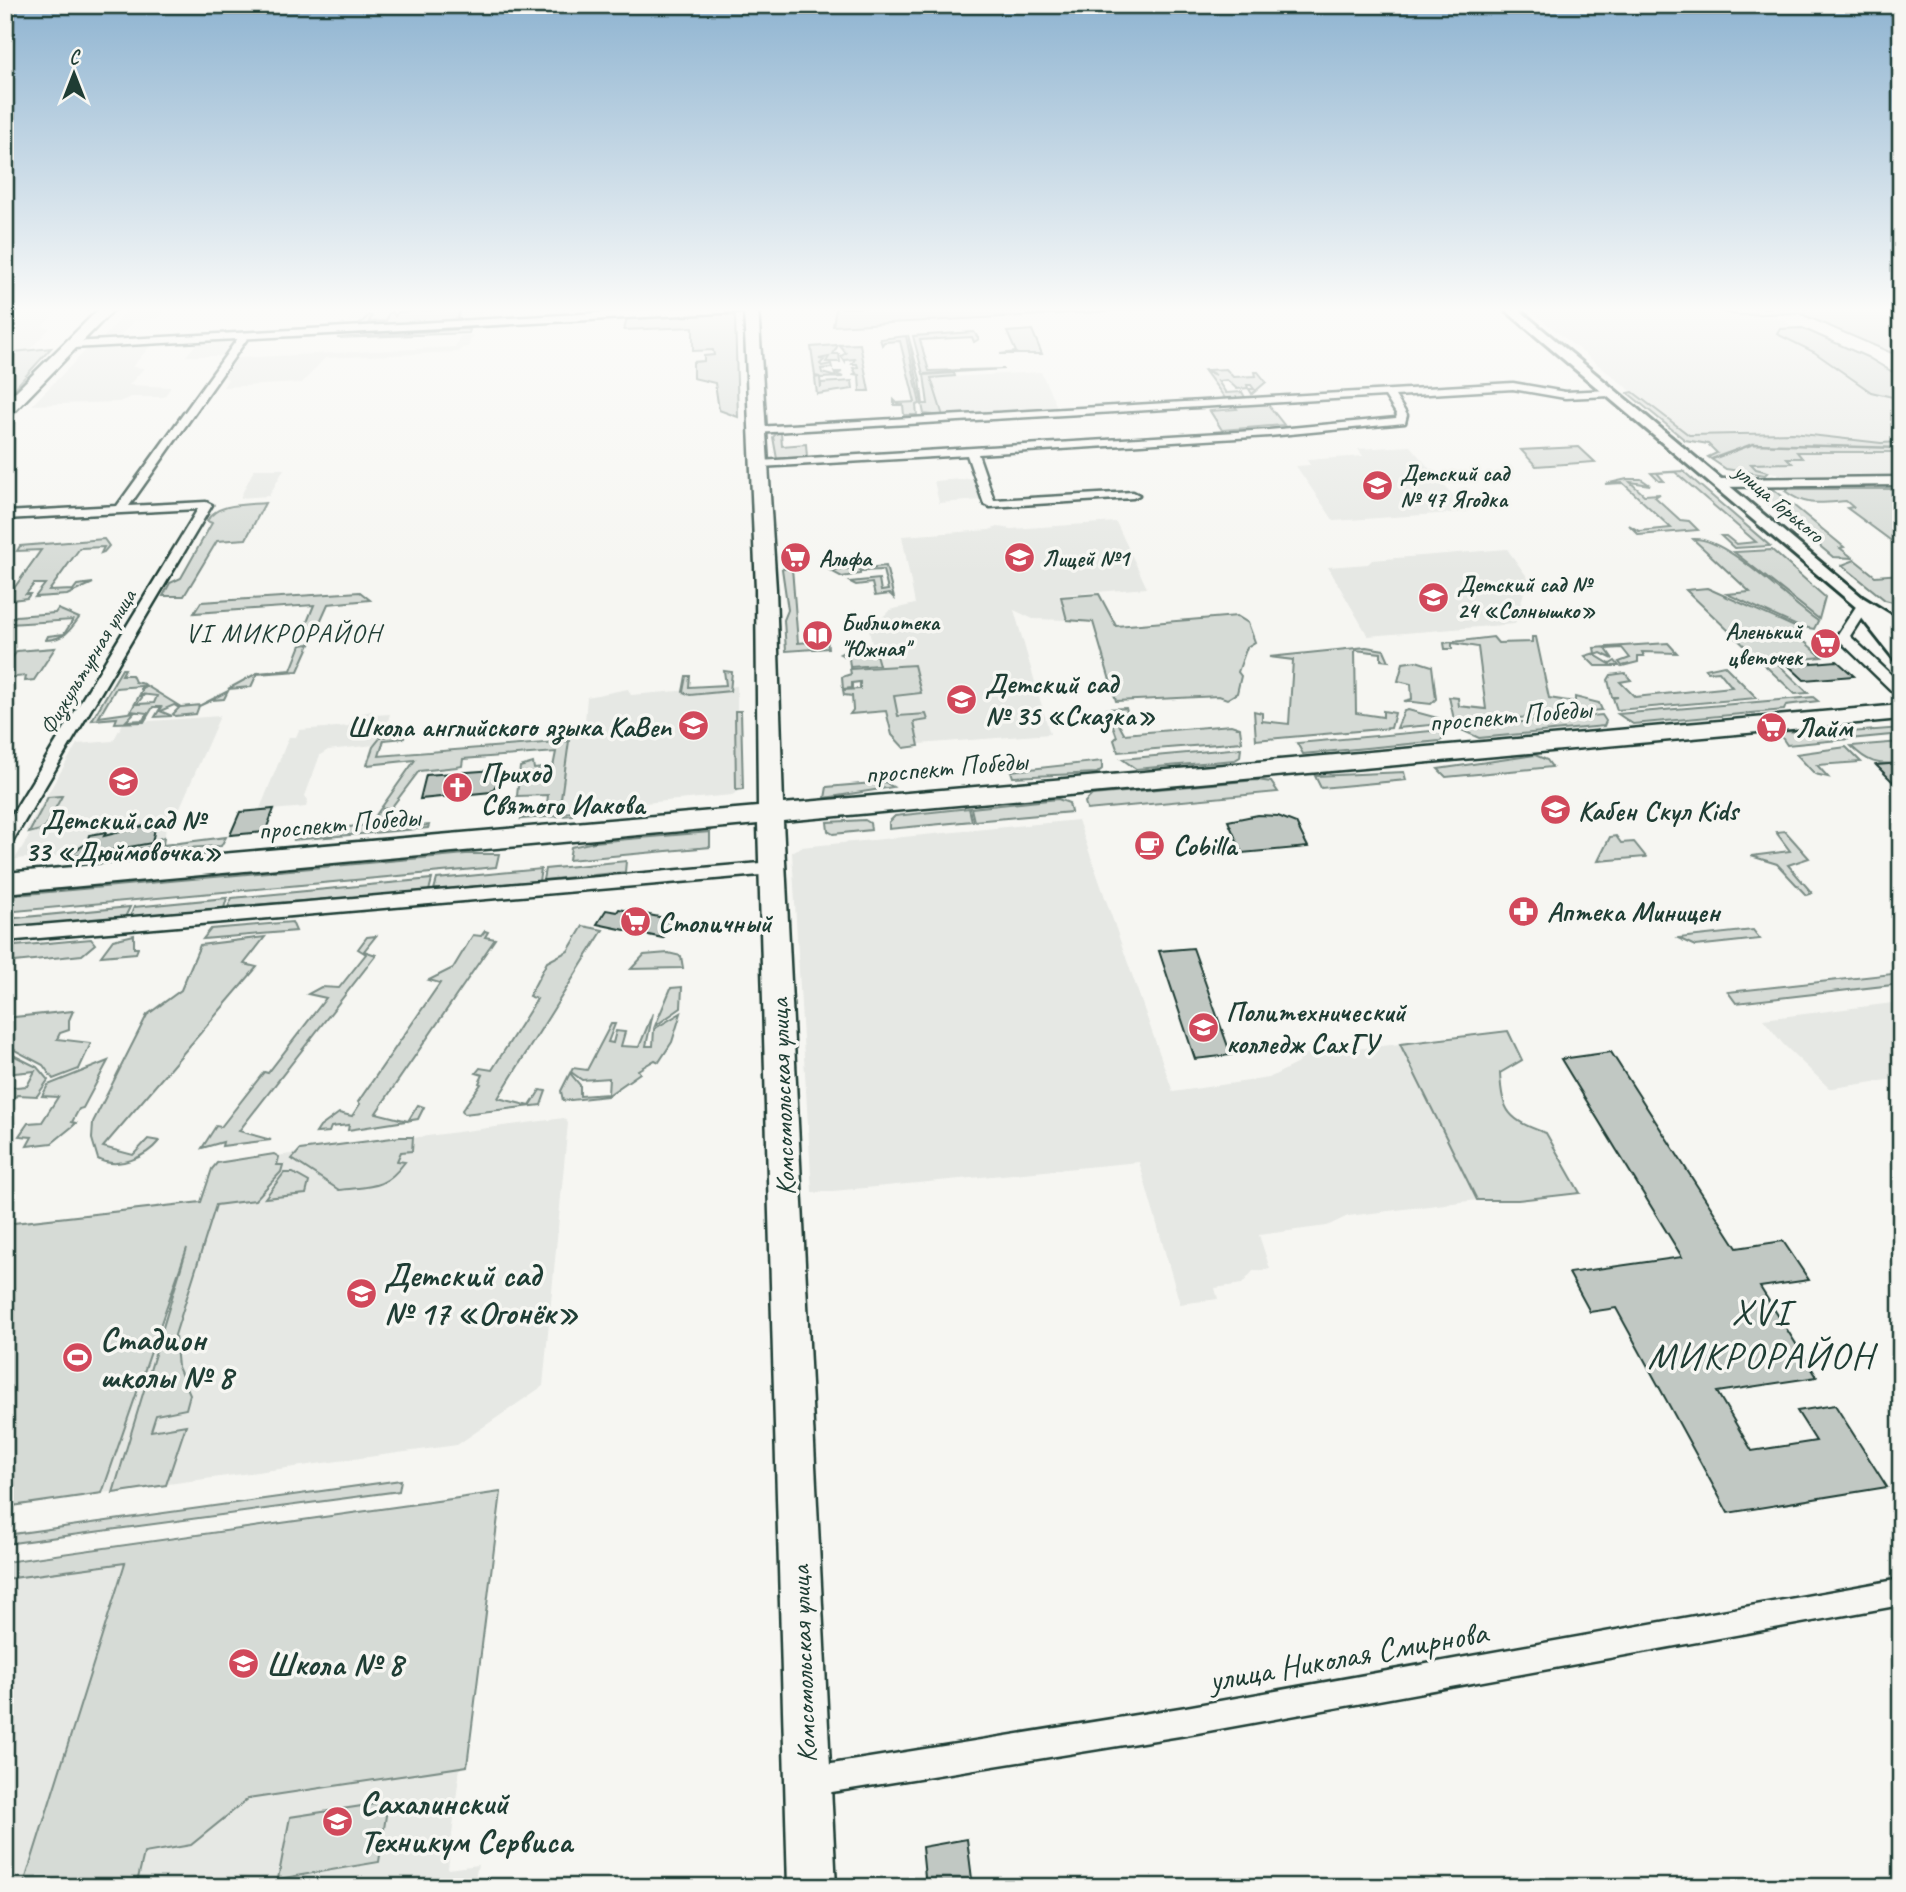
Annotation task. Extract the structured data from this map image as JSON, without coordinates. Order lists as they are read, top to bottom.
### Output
{
  "streets": {
    "main road": ["улица Горького", "проспект Победы", "Комсомольская улица"],
    "street": ["Физкультурная улица", "улица Николая Смирнова"]
  },
  "crossings": [
    ["проспект Победы", "Комсомольская улица"],
    ["Комсомольская улица", "улица Николая Смирнова"]
  ],
  "districts": ["VI МИКРОРАЙОН", "XVI МИКРОРАЙОН"],
  "places": {
    "school or university": [
      "Детский сад № 47 Ягодка",
      "Лицей №1",
      "Детский сад № 24 «Солнышко»",
      "Детский сад № 35 «Сказка»",
      "Школа английского языка KaBen",
      "Детский сад № 33 «Дюймовочка»",
      "Кабен Скул Kids",
      "Политехнический колледж СахГУ",
      "Детский сад № 17 «Огонёк»",
      "Школа № 8",
      "Сахалинский Техникум Сервиса"
    ],
    "supermarket": [
      "Альфа",
      "Аленький цветочек",
      "Лайм",
      "Столичный"
    ],
    "library": ["Библиотека \"Южная\""],
    "church": ["Приход Святого Иакова"],
    "cafe": ["Cobilla"],
    "pharmacy": ["Аптека Миницен"],
    "sports": ["Стадион школы № 8"]
  },
  "north": "top"
}
